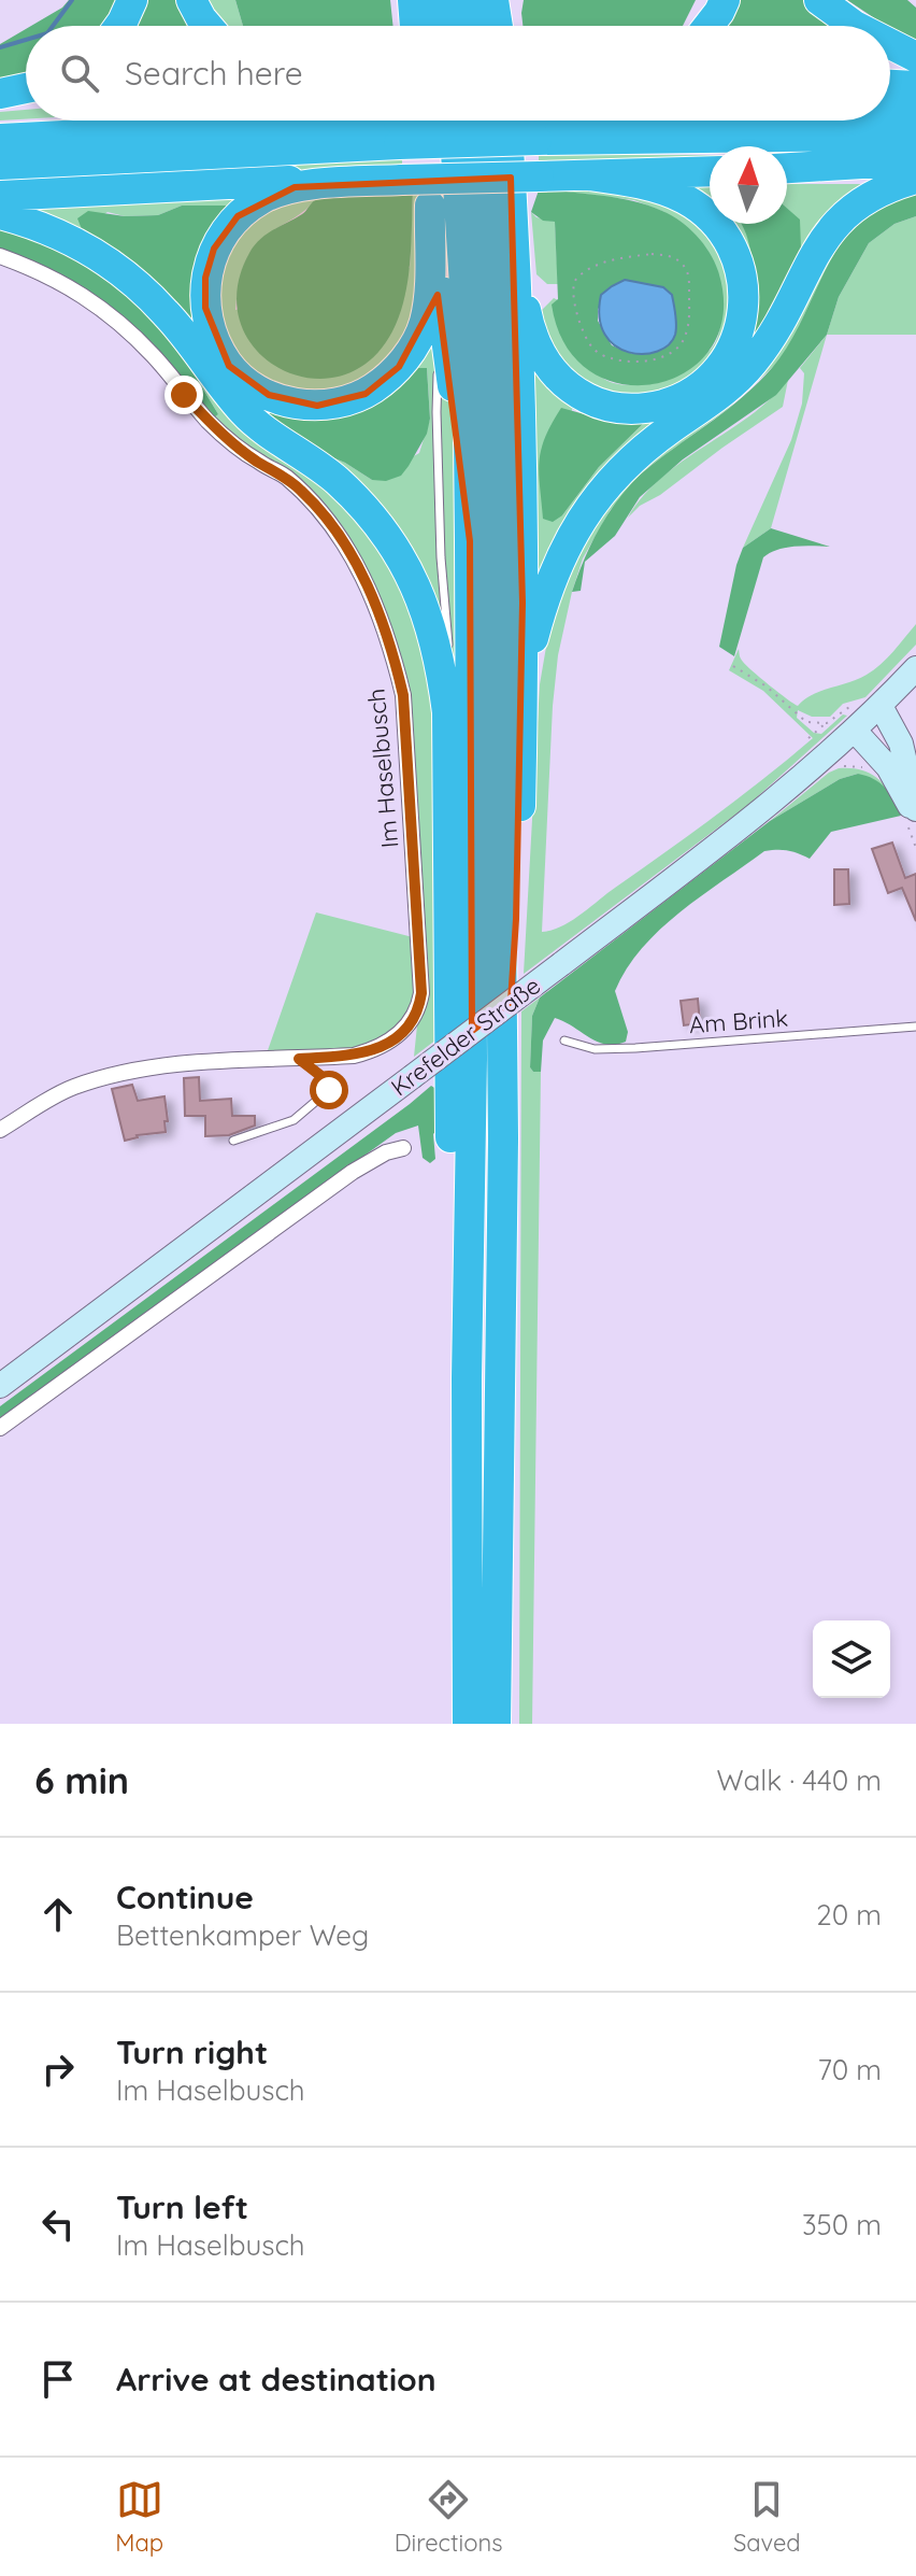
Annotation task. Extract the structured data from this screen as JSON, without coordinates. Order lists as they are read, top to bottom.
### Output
{
  "streets": {
    "main road": ["Krefelder Straße"],
    "street": ["Im Haselbusch"],
    "lane": ["Am Brink"]
  },
  "north": "top",
  "page": {
    "search": "Search here",
    "heading": ["6 min", "Walk · 440 m"],
    "list": [
      ["Continue", "Bettenkamper Weg", "20 m"],
      ["Turn right", "Im Haselbusch", "70 m"],
      ["Turn left", "Im Haselbusch", "350 m"],
      "Arrive at destination"
    ],
    "nav": ["Map", "Directions", "Saved"]
  }
}
